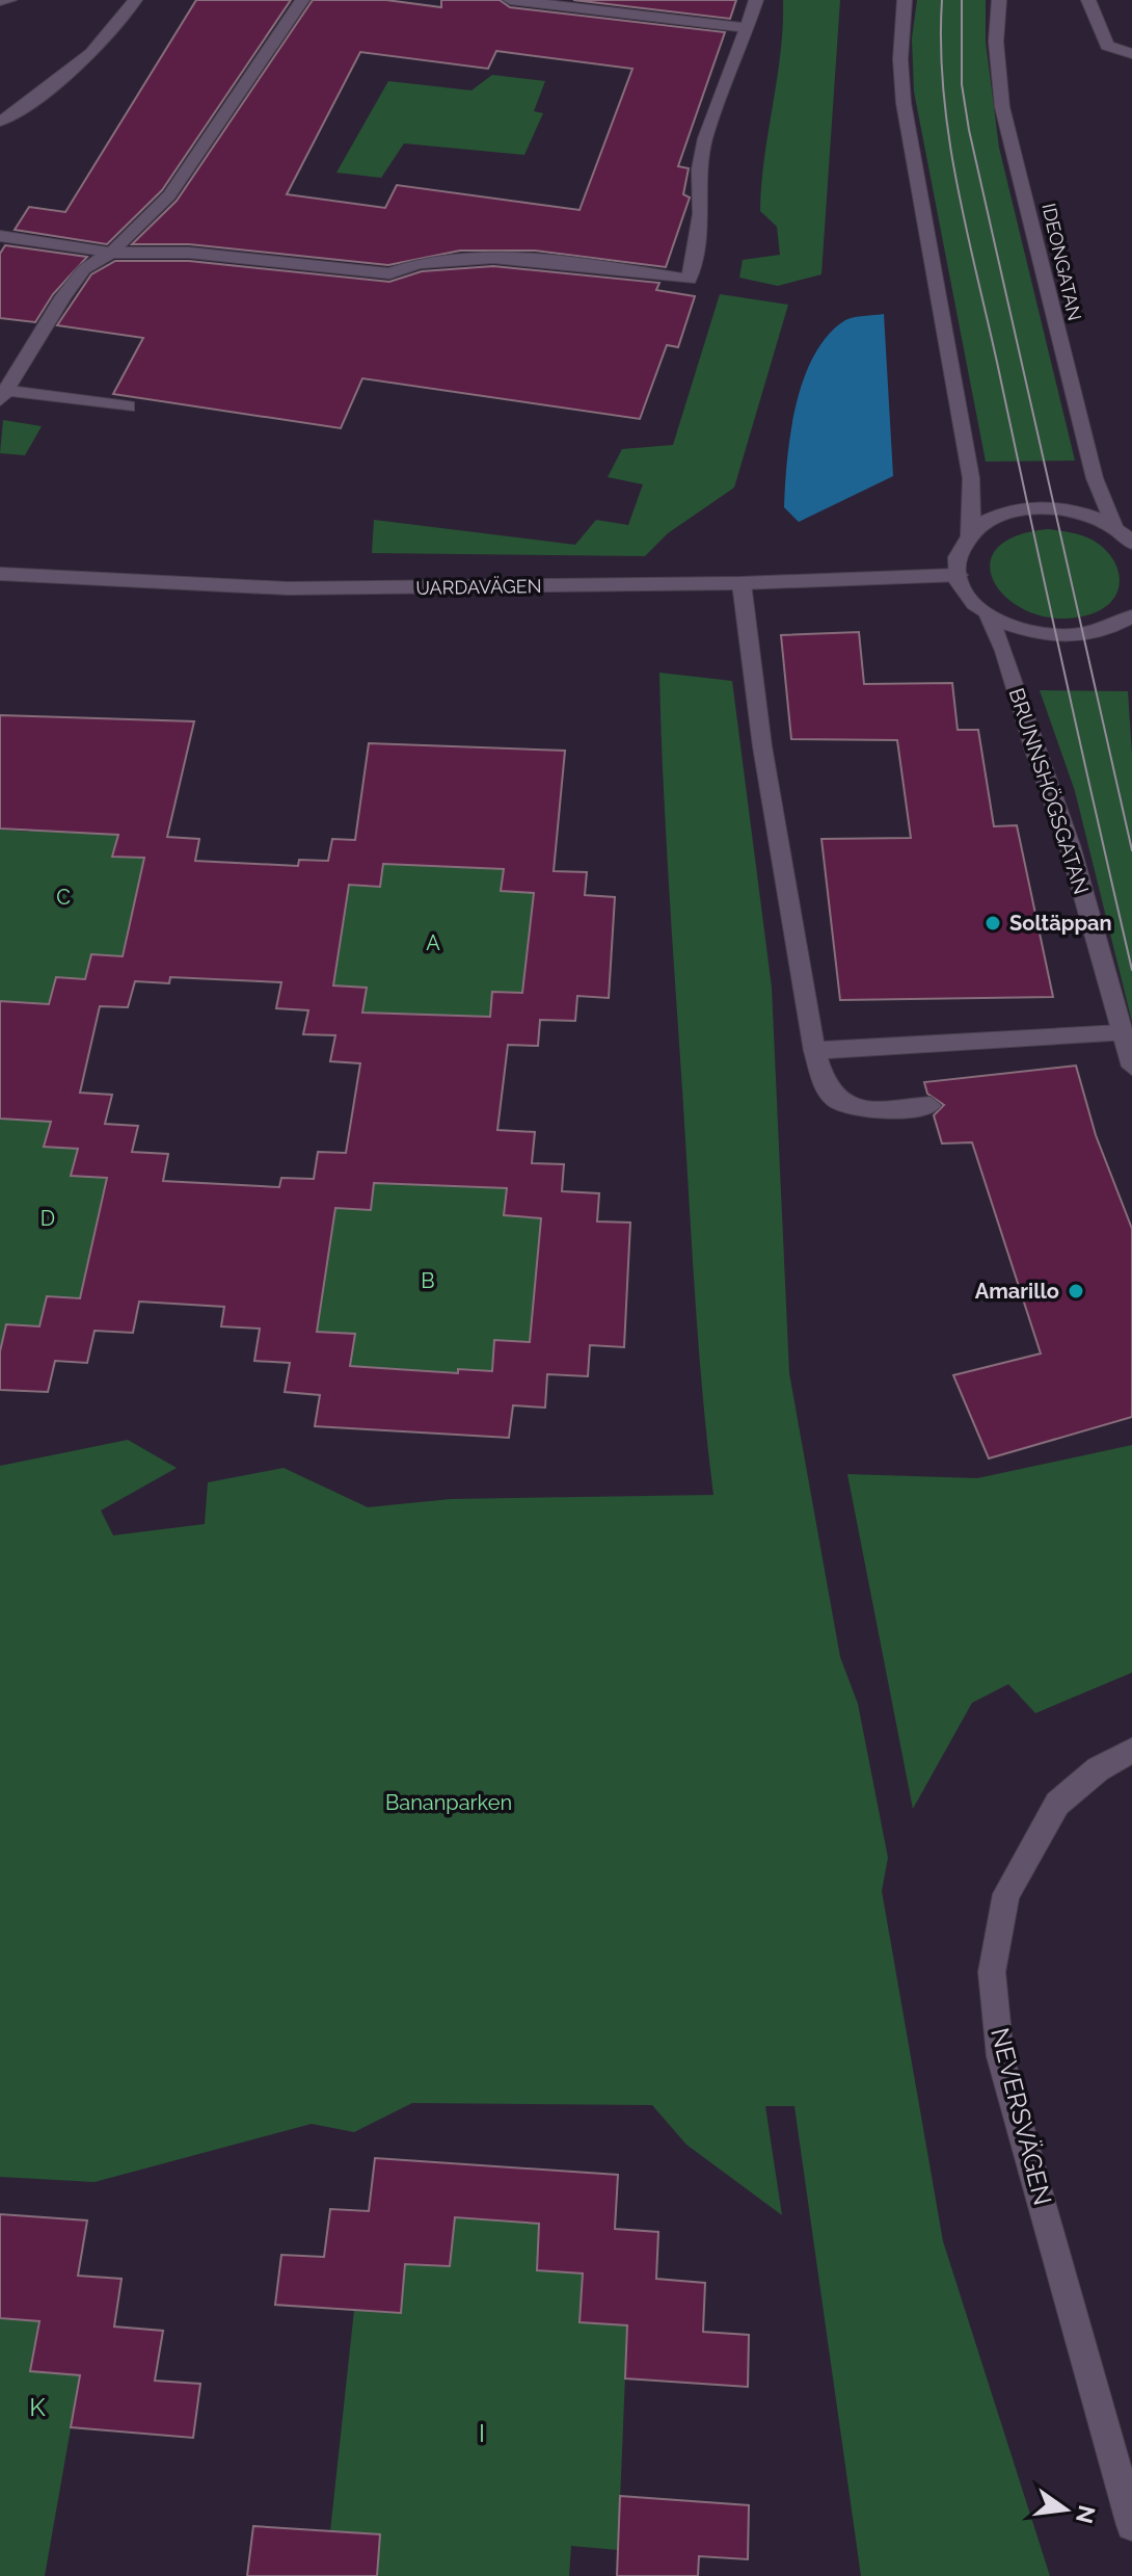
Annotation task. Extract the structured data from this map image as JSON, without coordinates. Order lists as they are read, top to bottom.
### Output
{
  "streets": {
    "street": [
      "IDEONGATAN",
      "UARDAVÄGEN",
      "BRUNNSHÖGSGATAN",
      "NEVERSVÄGEN"
    ]
  },
  "parks": [
    "C",
    "A",
    "D",
    "B",
    "Bananparken",
    "K",
    "I"
  ],
  "places": ["Soltäppan", "Amarillo"],
  "north": "right"
}
